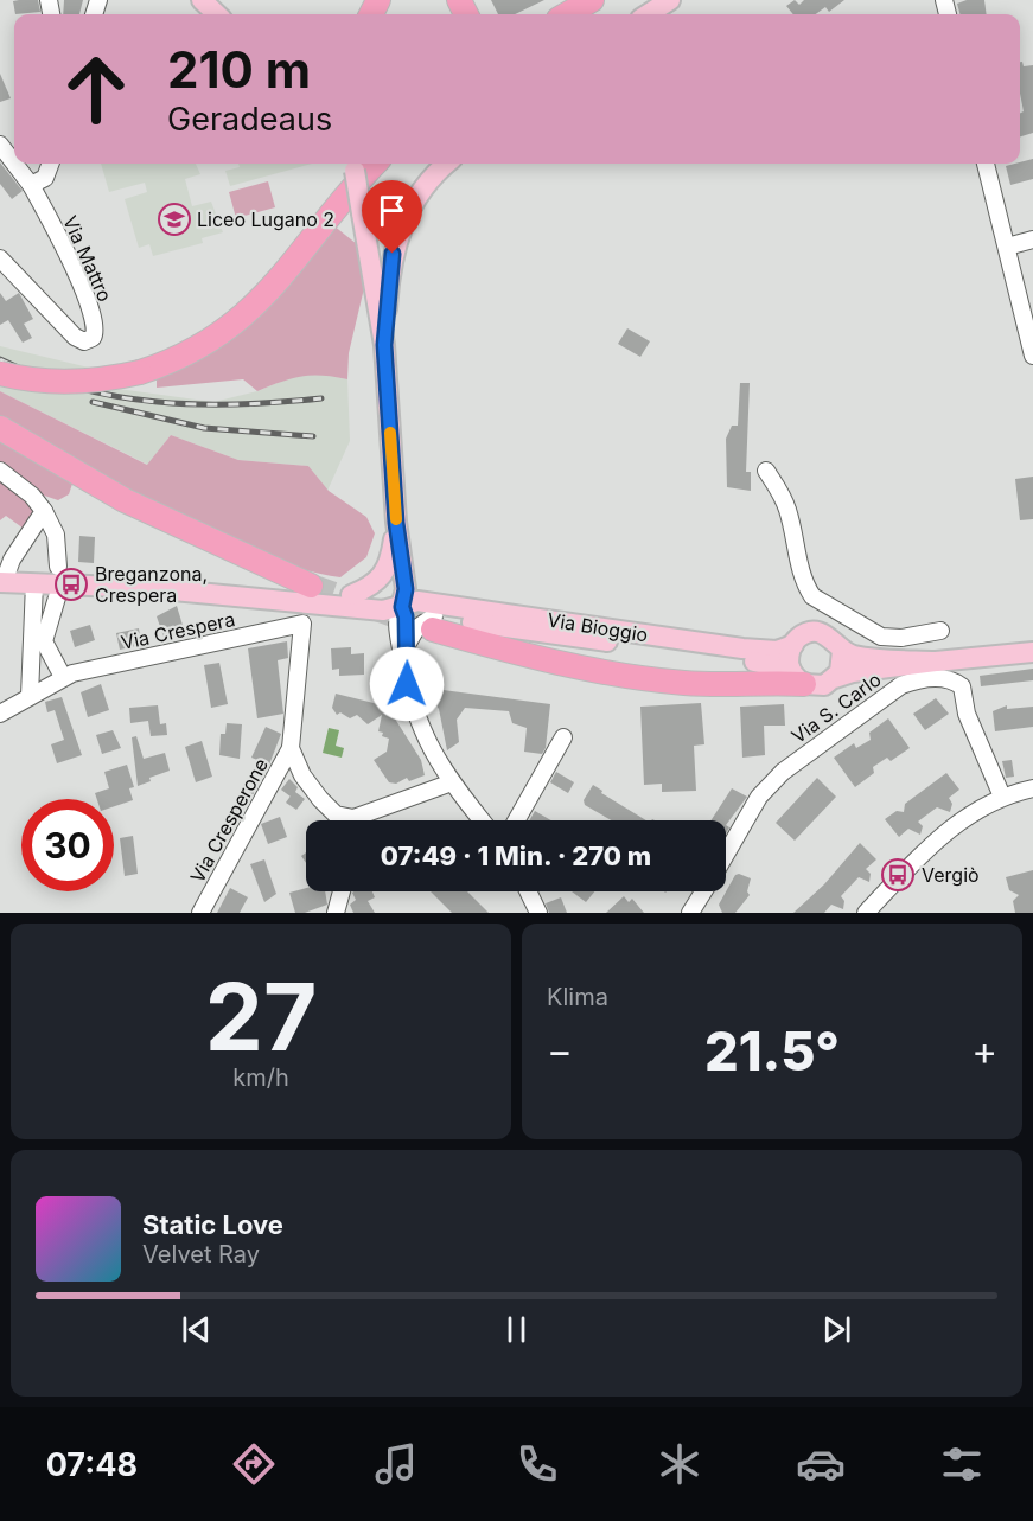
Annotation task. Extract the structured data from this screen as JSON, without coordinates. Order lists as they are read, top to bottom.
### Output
{
  "streets": {
    "main road": ["Via Bioggio"],
    "street": [
      "Via Mattro",
      "Via Crespera",
      "Via S. Carlo",
      "Via Cresperone"
    ]
  },
  "crossings": [
    ["Via Crespera", "Via Cresperone"]
  ],
  "places": {
    "school or university": ["Liceo Lugano 2"],
    "bus stop": ["Breganzona, Crespera", "Vergiò"]
  },
  "page": {
    "turn": ["210 m", "Geradeaus"],
    "limit": "30",
    "trip": "07:49 · 1 Min. · 270 m",
    "tile": [
      ["27", "km/h"],
      "Klima"
    ],
    "heat": ["−", "21.5°", "+"],
    "song": ["Static Love", "Velvet Ray"],
    "tabs": "07:48"
  }
}
